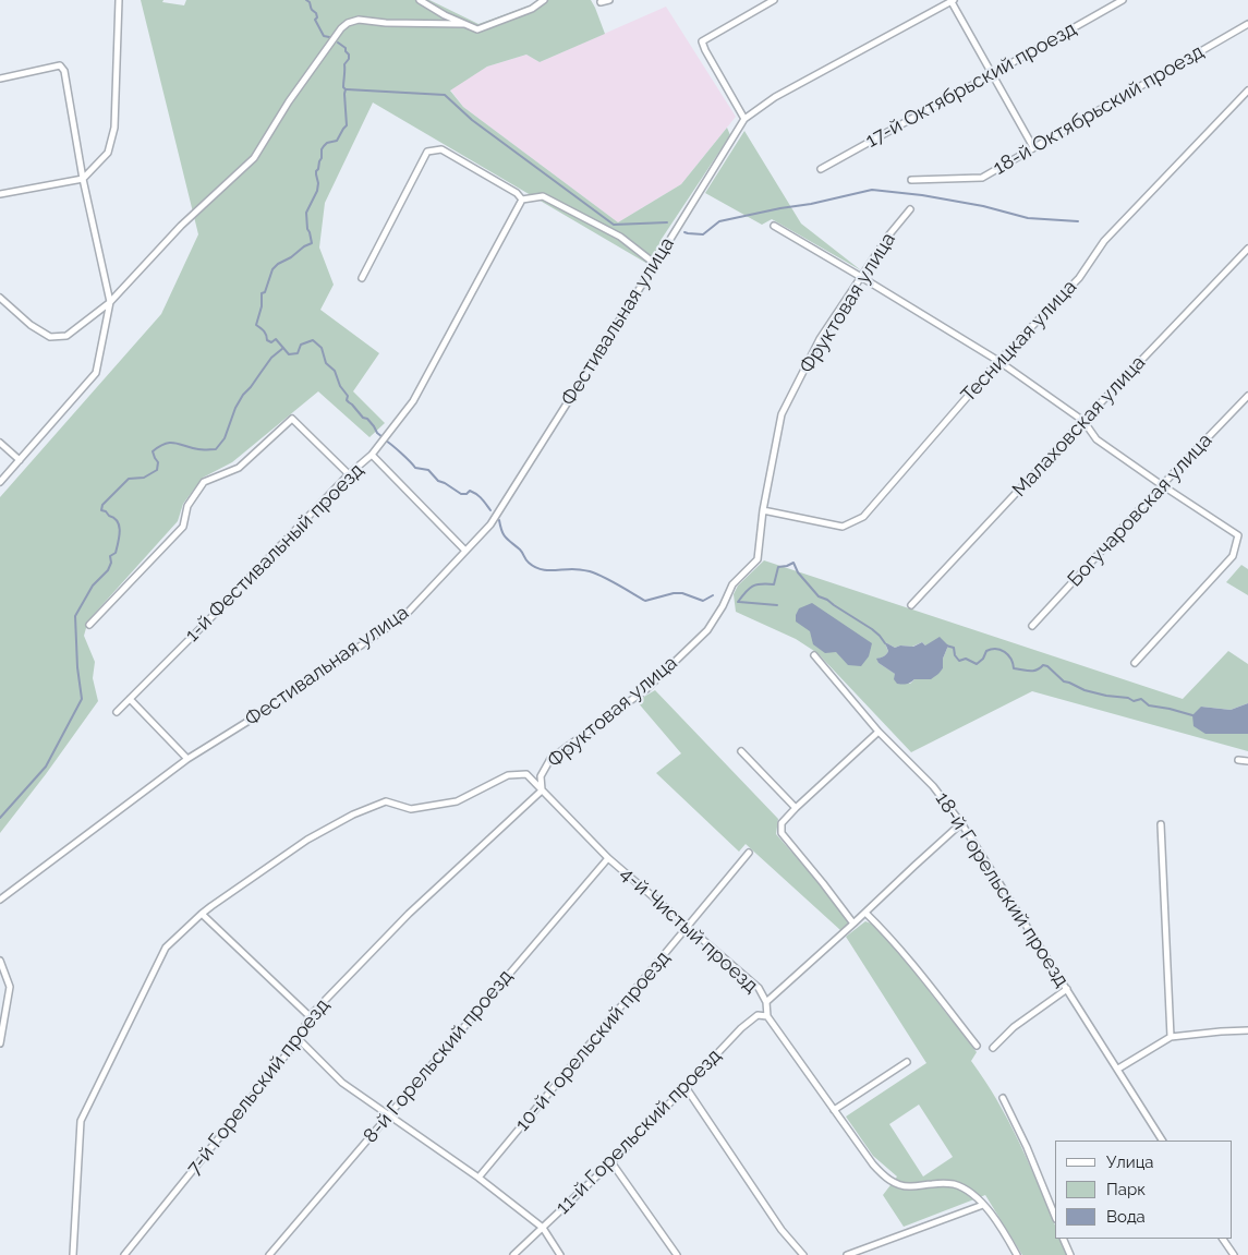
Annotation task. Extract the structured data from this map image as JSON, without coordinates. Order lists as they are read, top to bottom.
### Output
{
  "streets": {
    "street": [
      "17-й Октябрьский проезд",
      "18-й Октябрьский проезд",
      "Фруктовая улица",
      "Фестивальная улица",
      "Тесницкая улица",
      "Малаховская улица",
      "Богучаровская улица",
      "1-й Фестивальный проезд",
      "18-й Горельский проезд",
      "4-й Чистый проезд",
      "10-й Горельский проезд",
      "8-й Горельский проезд",
      "7-й Горельский проезд",
      "11-й Горельский проезд"
    ]
  },
  "crossings": [
    ["Фруктовая улица", "Тесницкая улица"],
    ["Фруктовая улица", "4-й Чистый проезд"],
    ["Фруктовая улица", "7-й Горельский проезд"],
    ["Фестивальная улица", "1-й Фестивальный проезд"],
    ["4-й Чистый проезд", "10-й Горельский проезд"],
    ["4-й Чистый проезд", "8-й Горельский проезд"],
    ["4-й Чистый проезд", "7-й Горельский проезд"],
    ["4-й Чистый проезд", "11-й Горельский проезд"]
  ],
  "legend": ["Улица", "Парк", "Вода"]
}
